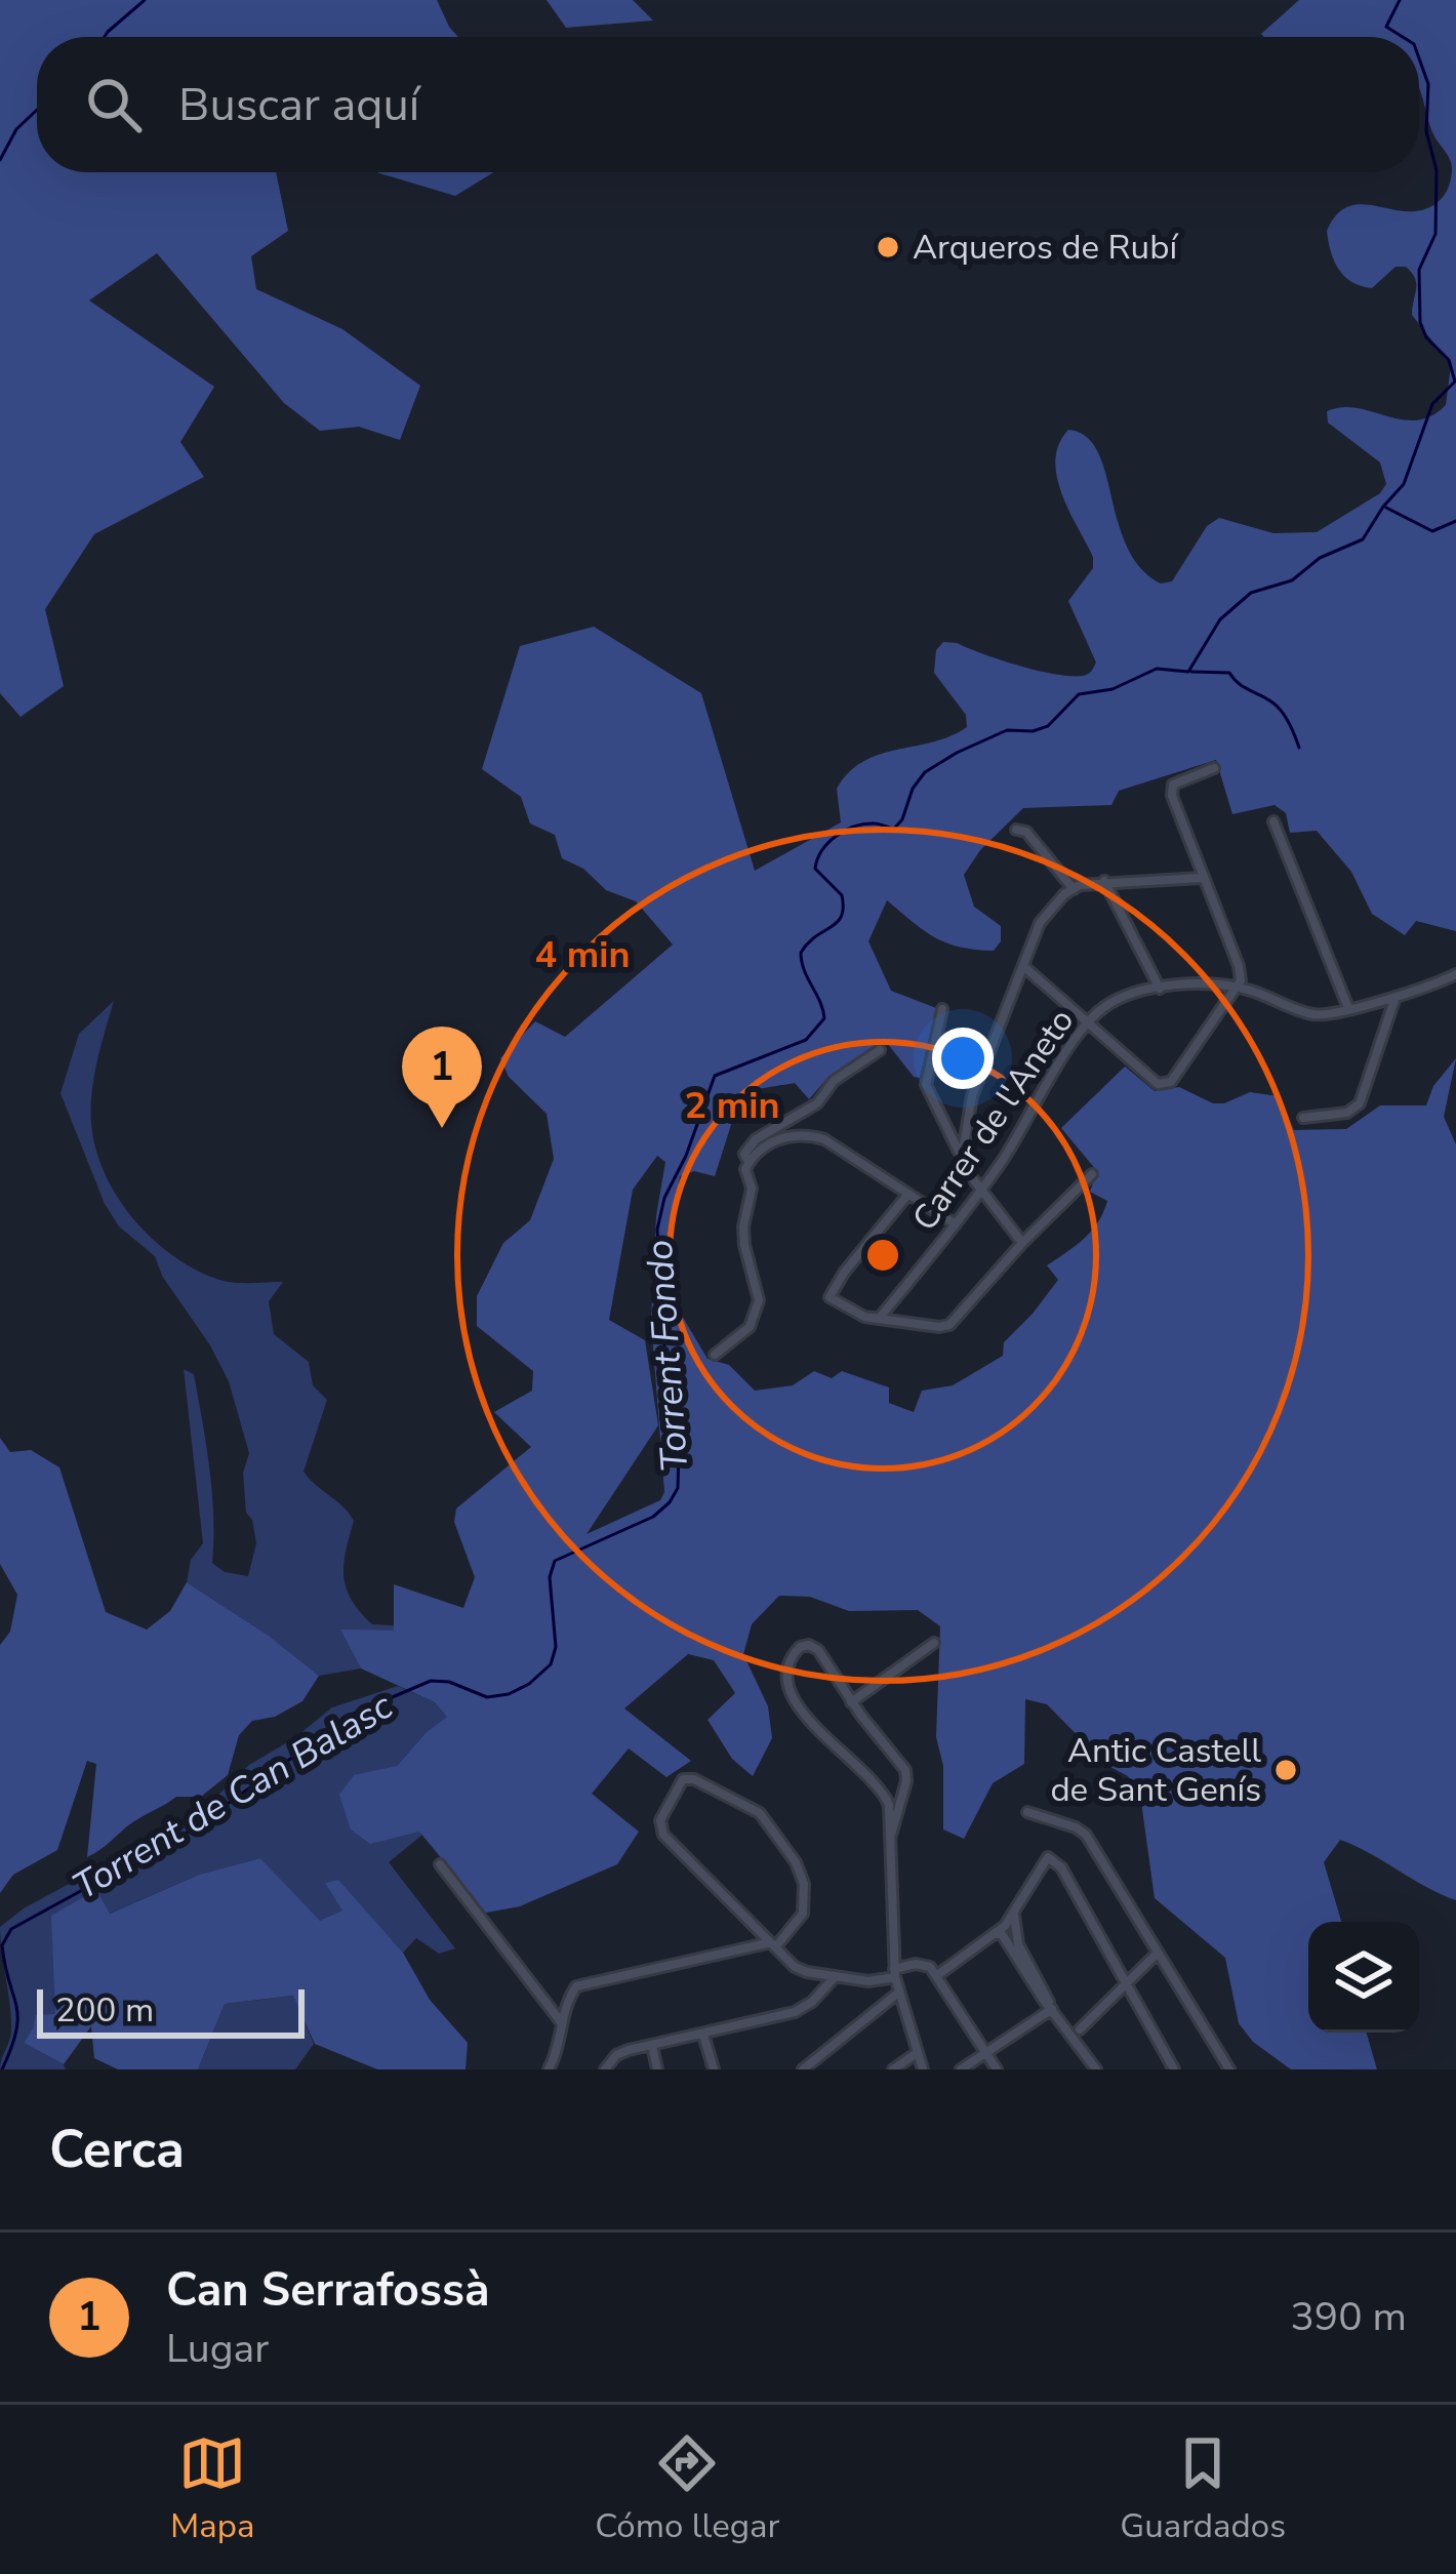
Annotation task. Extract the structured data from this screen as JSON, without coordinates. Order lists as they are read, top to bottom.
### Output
{
  "streets": {
    "street": ["Carrer de l'Aneto"]
  },
  "water": ["Torrent Fondo", "Torrent de Can Balasc"],
  "places": ["Arqueros de Rubí", "Antic Castell de Sant Genís"],
  "scale_bar": "200 m",
  "page": {
    "search": "Buscar aquí",
    "pins": "1",
    "scale": "200 m",
    "heading": "Cerca",
    "list": [
      {
        "mark": "1",
        "name": "Can Serrafossà",
        "note": "Lugar",
        "value": "390 m"
      }
    ],
    "nav": ["Mapa", "Cómo llegar", "Guardados"]
  },
  "rings": ["4 min", "2 min"]
}
